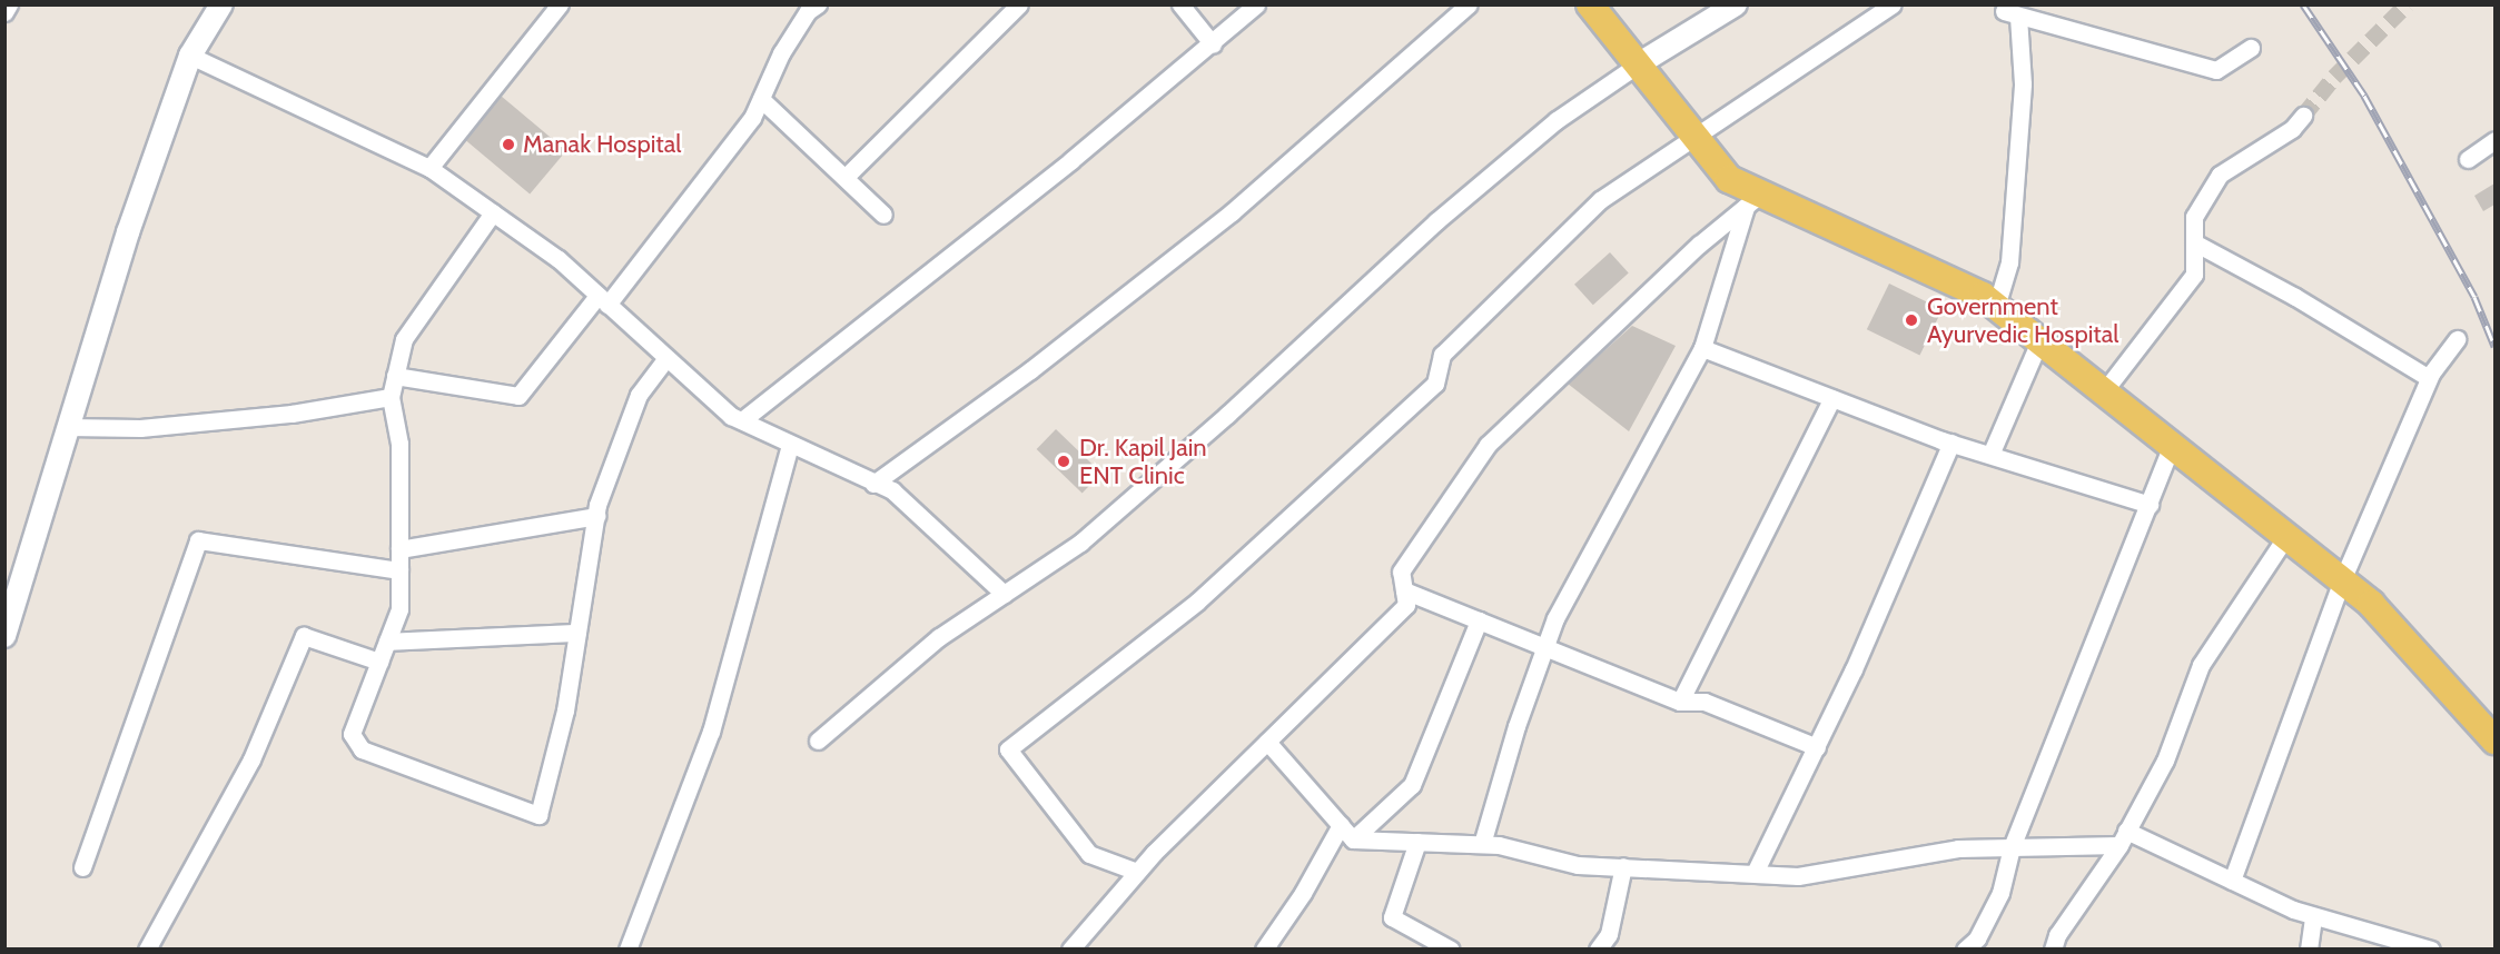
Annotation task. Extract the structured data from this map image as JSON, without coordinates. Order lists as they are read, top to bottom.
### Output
{
  "places": ["Manak Hospital", "Government Ayurvedic Hospital", "Dr. Kapil Jain ENT Clinic"]
}
